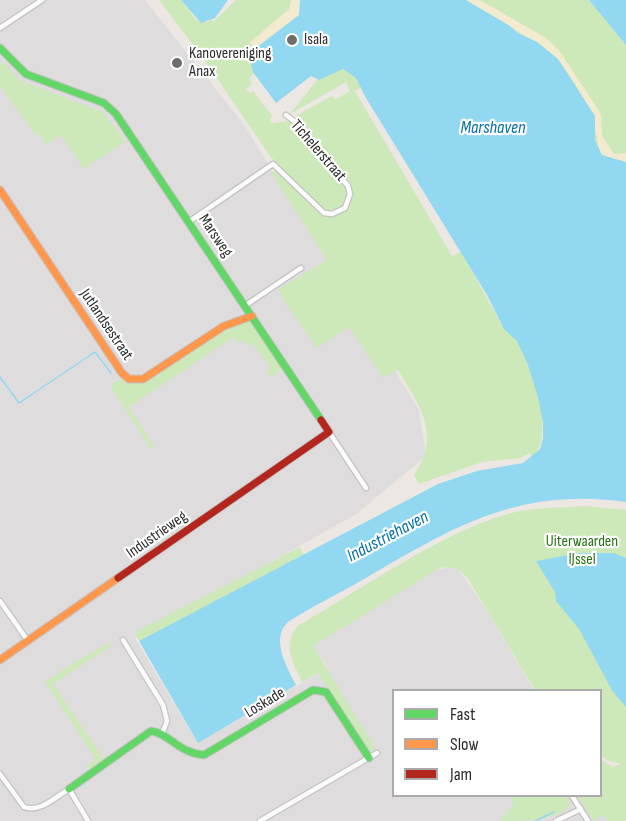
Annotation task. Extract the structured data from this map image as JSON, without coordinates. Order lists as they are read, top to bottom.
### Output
{
  "streets": {
    "street": [
      "Tichelerstraat",
      "Marsweg",
      "Jutlandsestraat",
      "Industrieweg",
      "Loskade"
    ]
  },
  "crossings": [
    ["Tichelerstraat", "Marsweg"],
    ["Marsweg", "Jutlandsestraat"],
    ["Marsweg", "Industrieweg"]
  ],
  "water": ["Marshaven", "Industriehaven"],
  "parks": ["Uiterwaarden IJssel"],
  "places": ["Isala", "Kanovereniging Anax"],
  "legend": ["Fast", "Slow", "Jam"]
}
